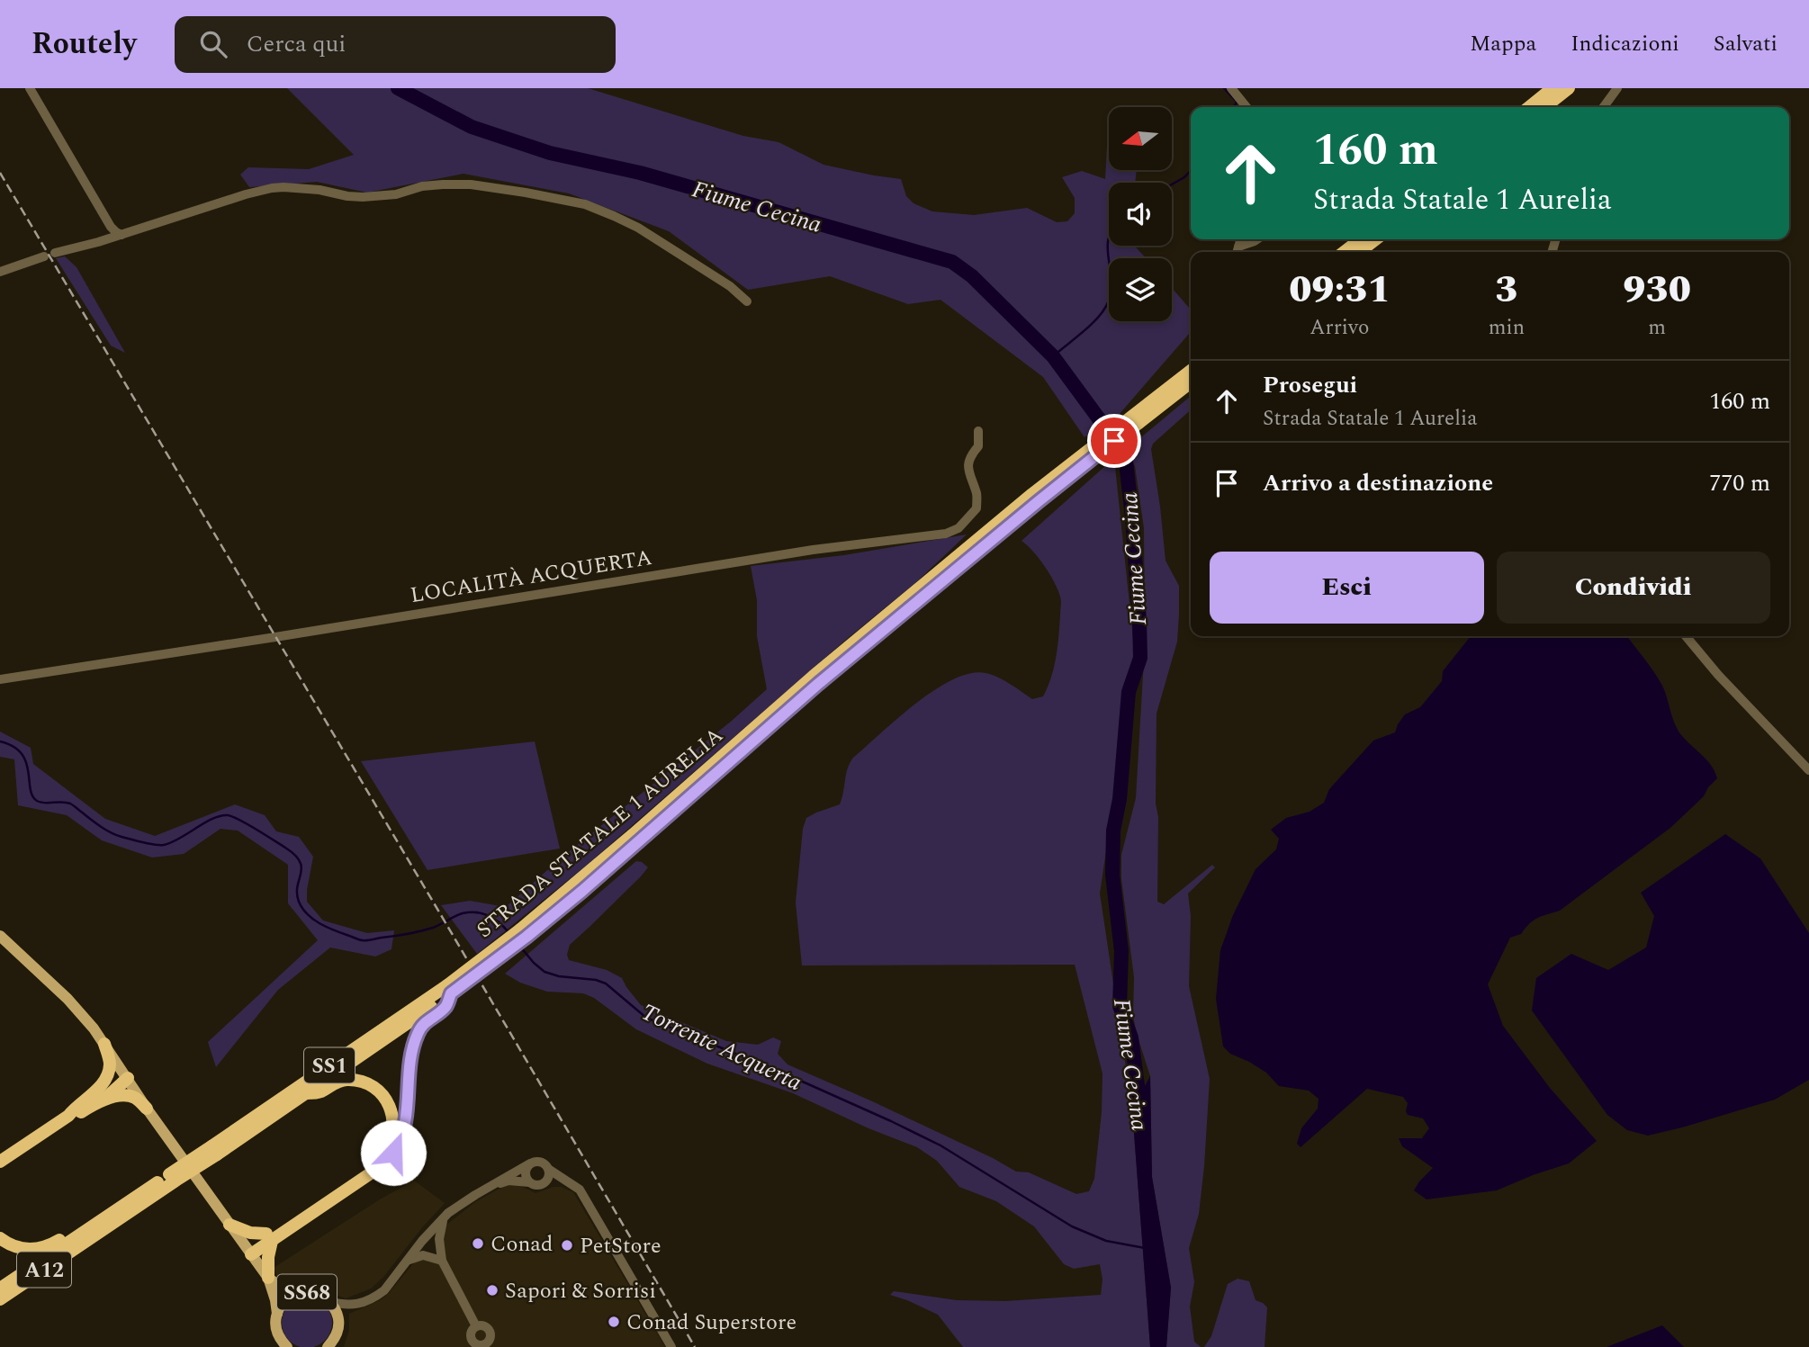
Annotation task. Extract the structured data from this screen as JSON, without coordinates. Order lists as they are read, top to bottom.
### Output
{
  "streets": {
    "highway": ["STRADA STATALE 1 AURELIA", "SS1", "A12"],
    "main road": ["SS68"],
    "street": ["LOCALITÀ ACQUERTA"]
  },
  "crossings": [
    ["STRADA STATALE 1 AURELIA", "SS1"]
  ],
  "water": ["Fiume Cecina", "Torrente Acquerta"],
  "places": [
    "Conad",
    "PetStore",
    "Sapori & Sorrisi",
    "Conad Superstore"
  ],
  "north": "left",
  "page": {
    "header": "Routely",
    "search": "Cerca qui",
    "nav": ["Mappa", "Indicazioni", "Salvati"],
    "turn": ["160 m", "Strada Statale 1 Aurelia"],
    "eta": [
      "09:31",
      "Arrivo",
      "3",
      "min",
      "930",
      "m"
    ],
    "list": [
      {
        "name": "Prosegui",
        "note": "Strada Statale 1 Aurelia",
        "value": "160 m"
      },
      {
        "name": "Arrivo a destinazione",
        "value": "770 m"
      }
    ],
    "buttons": ["Esci", "Condividi"]
  }
}
